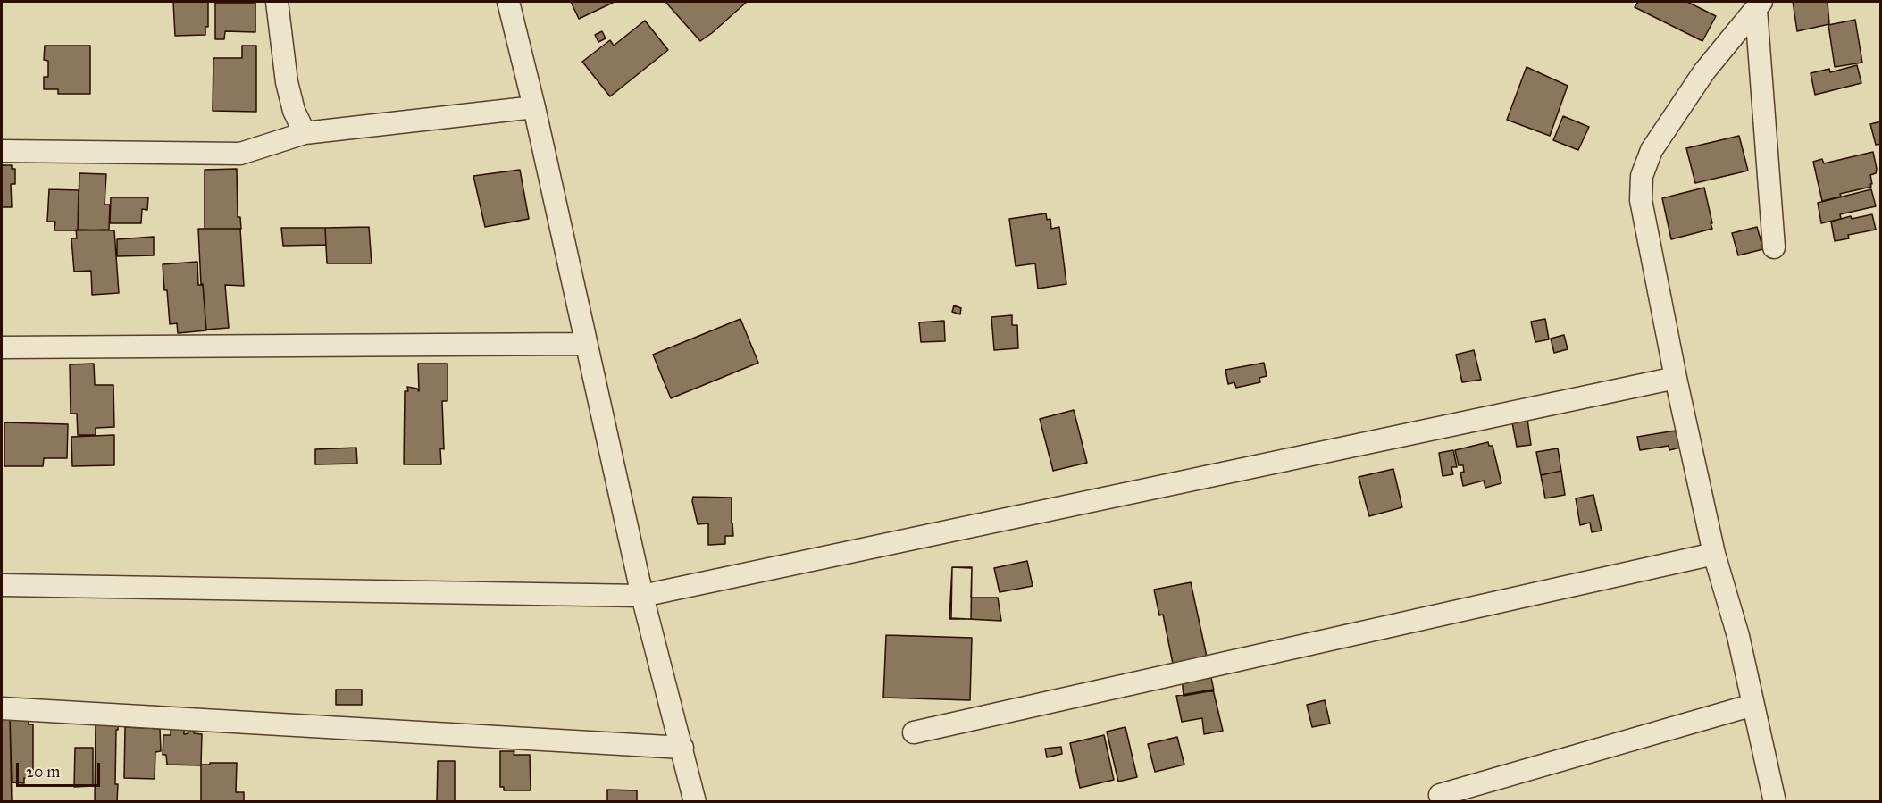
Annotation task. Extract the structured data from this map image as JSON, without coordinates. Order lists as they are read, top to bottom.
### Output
{
  "scale_bar": "20 m"
}
